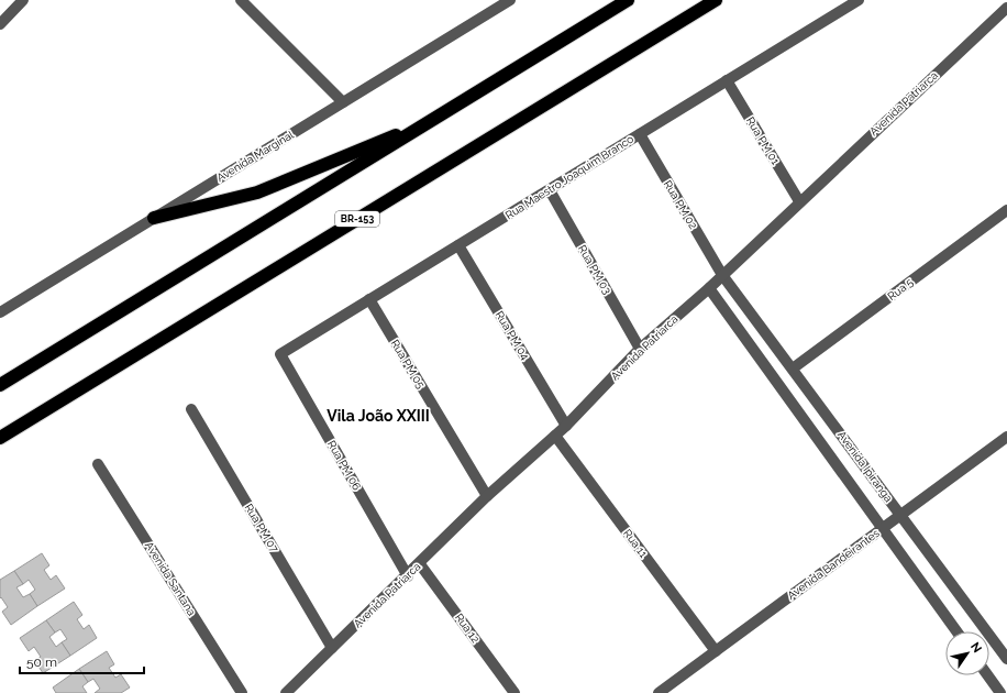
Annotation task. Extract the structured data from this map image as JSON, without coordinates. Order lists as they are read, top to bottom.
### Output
{
  "streets": {
    "highway": ["BR-153"],
    "street": [
      "Avenida Patriarca",
      "Rua PM 01",
      "Avenida Marginal",
      "Rua Maestro Joaquim Branco",
      "Rua PM 02",
      "Rua PM 03",
      "Rua 5",
      "Rua PM 04",
      "Rua PM 05",
      "Rua PM 06",
      "Avenida Ipiranga",
      "Rua PM 07",
      "Rua 11",
      "Avenida Bandeirantes",
      "Avenida Santana",
      "Rua 12"
    ]
  },
  "crossings": [
    ["Avenida Patriarca", "Rua PM 01"],
    ["Avenida Patriarca", "Rua PM 02"],
    ["Avenida Patriarca", "Rua PM 03"],
    ["Avenida Patriarca", "Rua PM 04"],
    ["Avenida Patriarca", "Rua PM 05"],
    ["Avenida Patriarca", "Rua PM 06"],
    ["Avenida Patriarca", "Avenida Ipiranga"],
    ["Avenida Patriarca", "Rua PM 07"],
    ["Avenida Patriarca", "Rua 11"],
    ["Avenida Patriarca", "Rua 12"],
    ["Rua PM 01", "Rua Maestro Joaquim Branco"],
    ["Rua Maestro Joaquim Branco", "Rua PM 02"],
    ["Rua Maestro Joaquim Branco", "Rua PM 03"],
    ["Rua Maestro Joaquim Branco", "Rua PM 04"],
    ["Rua Maestro Joaquim Branco", "Rua PM 05"],
    ["Rua Maestro Joaquim Branco", "Rua PM 06"],
    ["Rua PM 02", "Avenida Ipiranga"],
    ["Rua 5", "Avenida Ipiranga"],
    ["Avenida Ipiranga", "Avenida Bandeirantes"],
    ["Rua 11", "Avenida Bandeirantes"]
  ],
  "districts": ["Vila João XXIII"],
  "scale_bar": "50 m",
  "north": "top right"
}
